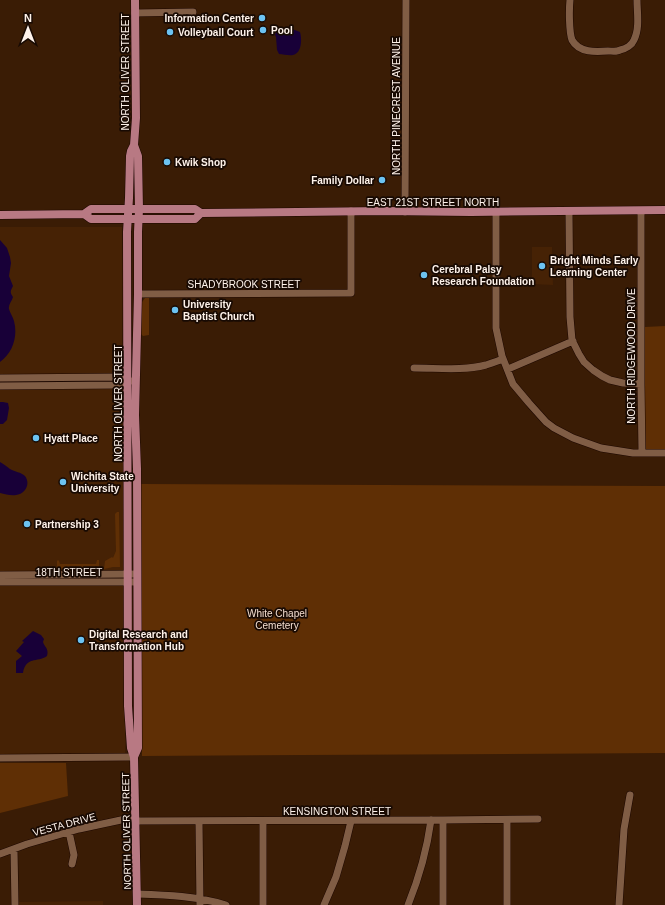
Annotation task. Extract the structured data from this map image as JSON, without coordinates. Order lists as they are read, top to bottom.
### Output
{
  "streets": {
    "main road": ["NORTH OLIVER STREET", "EAST 21ST STREET NORTH"],
    "street": [
      "NORTH PINECREST AVENUE",
      "SHADYBROOK STREET",
      "NORTH RIDGEWOOD DRIVE",
      "18TH STREET",
      "KENSINGTON STREET",
      "VESTA DRIVE"
    ]
  },
  "crossings": [
    ["NORTH OLIVER STREET", "EAST 21ST STREET NORTH"],
    ["NORTH OLIVER STREET", "SHADYBROOK STREET"],
    ["NORTH OLIVER STREET", "18TH STREET"],
    ["NORTH OLIVER STREET", "KENSINGTON STREET"],
    ["NORTH OLIVER STREET", "VESTA DRIVE"],
    ["NORTH PINECREST AVENUE", "EAST 21ST STREET NORTH"],
    ["EAST 21ST STREET NORTH", "SHADYBROOK STREET"],
    ["EAST 21ST STREET NORTH", "NORTH RIDGEWOOD DRIVE"],
    ["KENSINGTON STREET", "VESTA DRIVE"]
  ],
  "parks": ["White Chapel Cemetery"],
  "places": [
    "Information Center",
    "Pool",
    "Volleyball Court",
    "Kwik Shop",
    "Family Dollar",
    "Bright Minds Early Learning Center",
    "Cerebral Palsy Research Foundation",
    "University Baptist Church",
    "Hyatt Place",
    "Wichita State University",
    "Partnership 3",
    "Digital Research and Transformation Hub"
  ],
  "north": "top"
}
